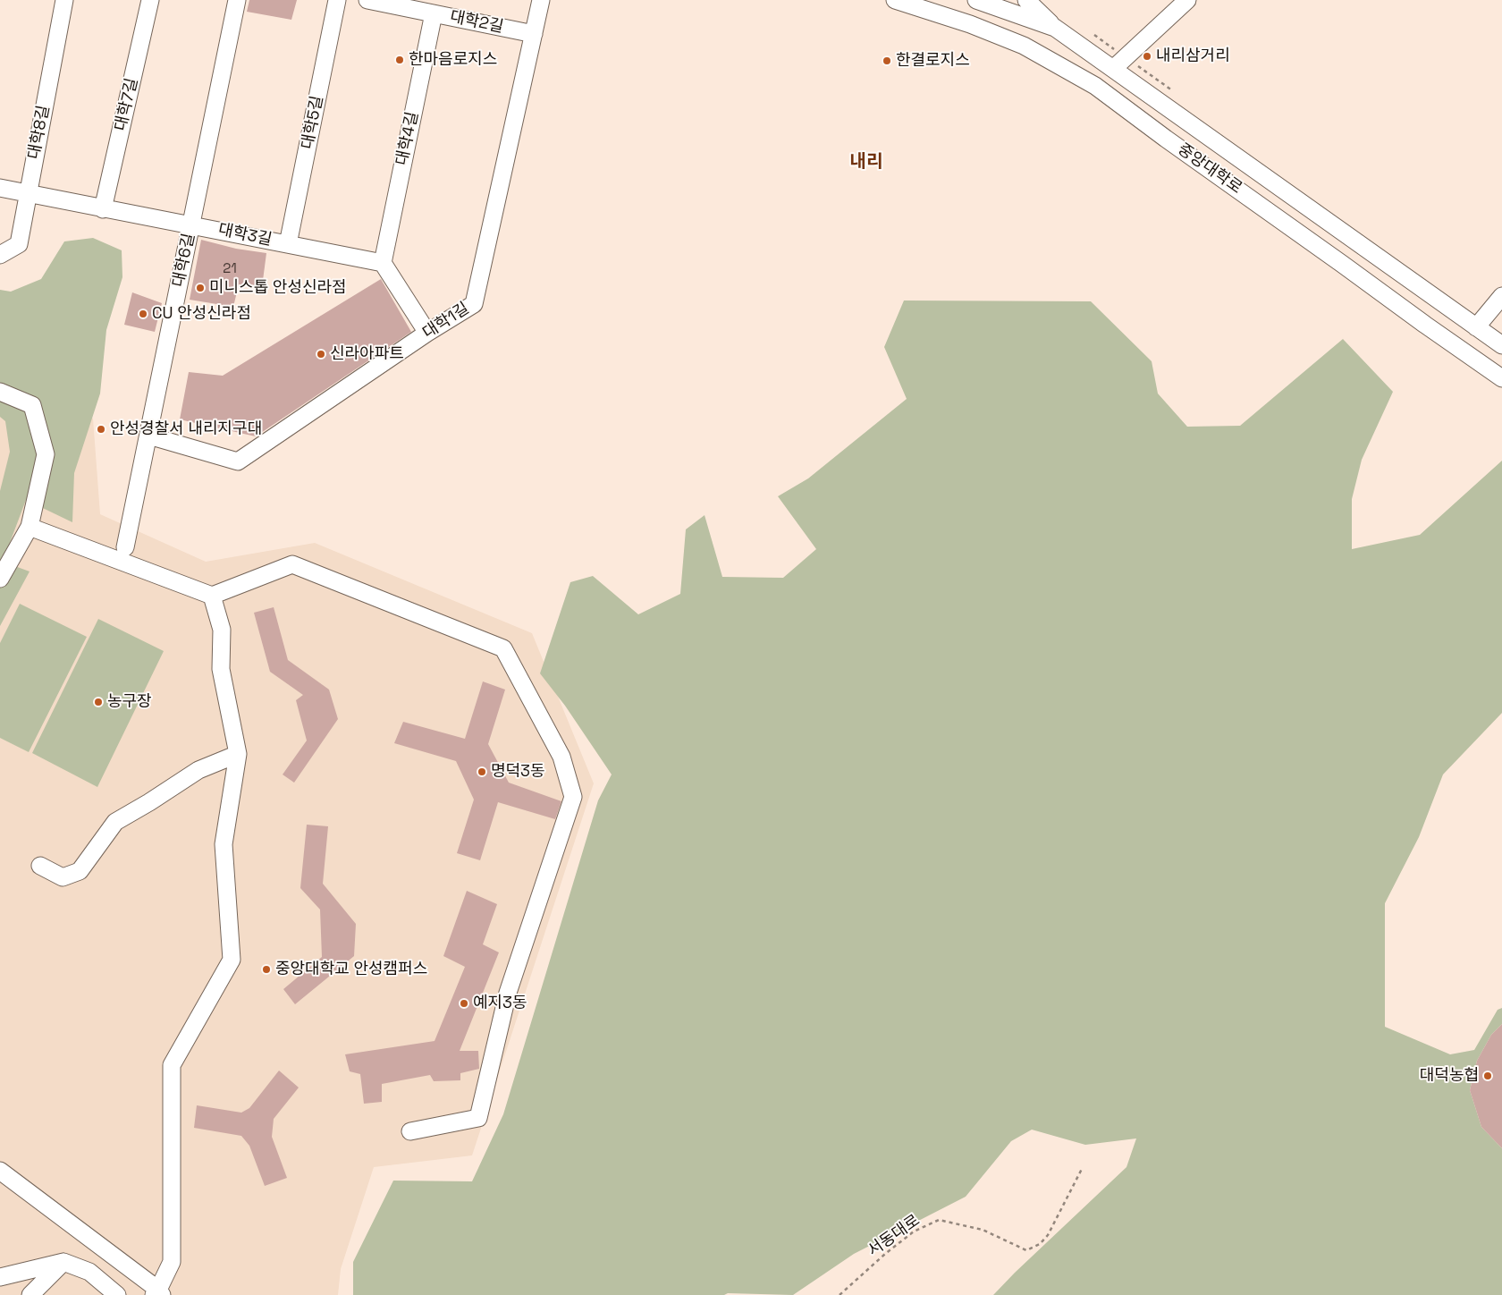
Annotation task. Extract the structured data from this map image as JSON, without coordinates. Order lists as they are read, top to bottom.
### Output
{
  "streets": {
    "street": [
      "대학2길",
      "대학7길",
      "대학5길",
      "대학8길",
      "대학4길",
      "중앙대학로",
      "대학3길",
      "대학6길",
      "대학1길"
    ],
    "path": ["서동대로"]
  },
  "crossings": [
    ["대학2길", "대학4길"],
    ["대학2길", "대학1길"],
    ["대학7길", "대학3길"],
    ["대학5길", "대학3길"],
    ["대학8길", "대학3길"],
    ["대학4길", "대학3길"],
    ["대학3길", "대학6길"],
    ["대학6길", "대학1길"]
  ],
  "districts": ["내리"],
  "places": [
    "내리삼거리",
    "한마음로지스",
    "한결로지스",
    "미니스톱 안성신라점",
    "CU 안성신라점",
    "신라아파트",
    "안성경찰서 내리지구대",
    "농구장",
    "명덕3동",
    "중앙대학교 안성캠퍼스",
    "예지3동",
    "대덕농협"
  ],
  "house_numbers": ["21"]
}
